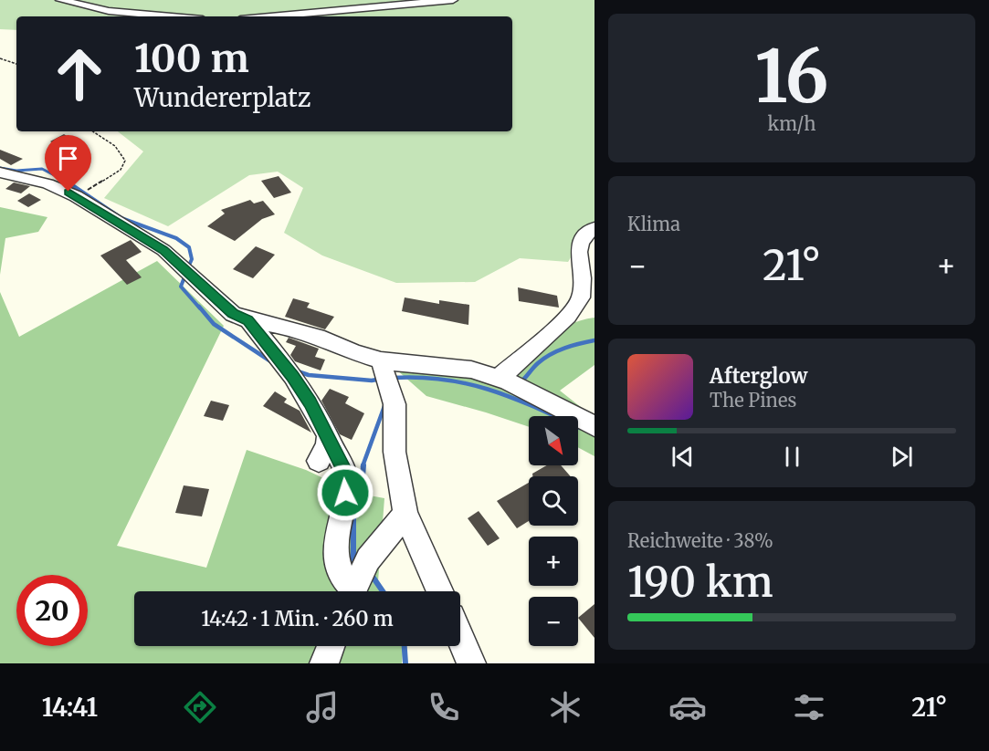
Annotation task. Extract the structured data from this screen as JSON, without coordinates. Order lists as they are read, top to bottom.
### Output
{
  "north": "bottom right",
  "page": {
    "tile": [
      ["16", "km/h"],
      "Klima",
      ["Reichweite · 38%", "190 km"]
    ],
    "turn": ["100 m", "Wundererplatz"],
    "heat": ["−", "21°", "+"],
    "song": ["Afterglow", "The Pines"],
    "map_buttons": ["+", "−"],
    "limit": "20",
    "trip": "14:42 · 1 Min. · 260 m",
    "tabs": ["14:41", "21°"]
  }
}
